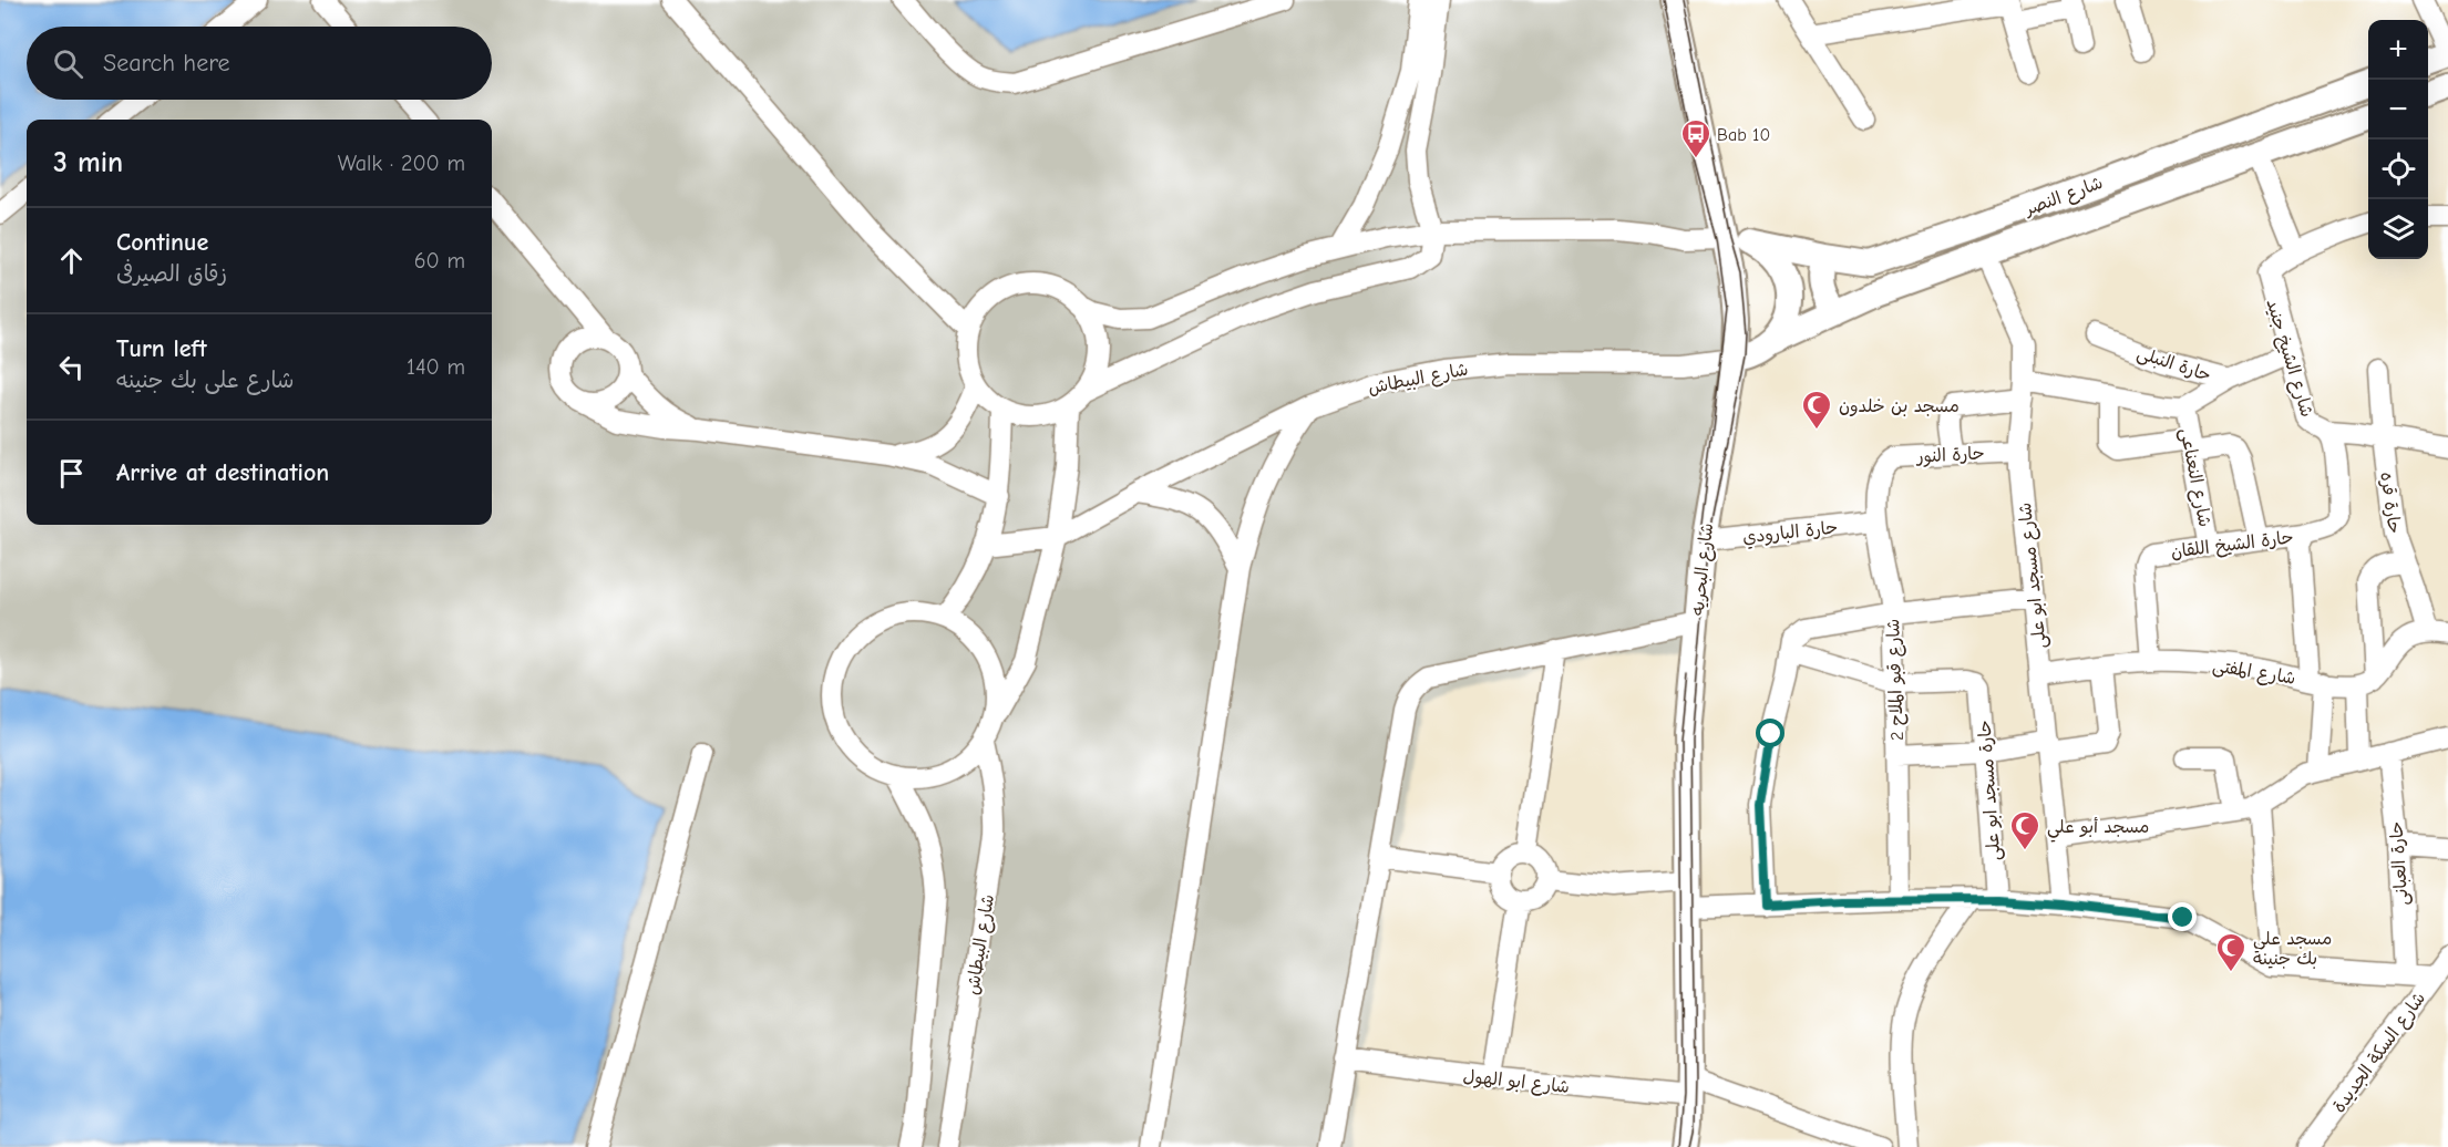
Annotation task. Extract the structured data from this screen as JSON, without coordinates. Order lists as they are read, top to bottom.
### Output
{
  "streets": {
    "main road": ["شارع النصر", "شارع البحريه"],
    "street": [
      "شارع الشيخ جنيد",
      "حارة النبلى",
      "شارع البيطاش",
      "حارة النور",
      "شارع النعناعى",
      "حارة قره",
      "حارة البارودي",
      "حارة الشيخ اللقان",
      "شارع مسجد ابو على",
      "شارع المفتى",
      "شارع قبو الملاح 2",
      "حارة مسجد ابو على",
      "حارة العبانى",
      "شارع السكة الجديدة",
      "شارع ابو الهول"
    ]
  },
  "crossings": [
    ["شارع النصر", "شارع البيطاش"],
    ["شارع النصر", "شارع البحريه"],
    ["شارع النصر", "شارع مسجد ابو على"],
    ["شارع الشيخ جنيد", "حارة النبلى"],
    ["شارع الشيخ جنيد", "حارة الشيخ اللقان"],
    ["شارع البيطاش", "شارع البحريه"],
    ["حارة النور", "شارع مسجد ابو على"],
    ["حارة النور", "شارع قبو الملاح 2"],
    ["شارع النعناعى", "حارة الشيخ اللقان"],
    ["حارة البارودي", "شارع البحريه"],
    ["حارة البارودي", "شارع قبو الملاح 2"],
    ["حارة الشيخ اللقان", "شارع المفتى"],
    ["شارع البحريه", "شارع ابو الهول"],
    ["شارع مسجد ابو على", "شارع المفتى"],
    ["شارع قبو الملاح 2", "حارة مسجد ابو على"]
  ],
  "places": {
    "bus stop": ["Bab 10"],
    "mosque": ["مسجد بن خلدون", "مسجد أبو علي", "مسجد على بك جنينة"]
  },
  "page": {
    "map_buttons": ["+", "−"],
    "search": "Search here",
    "heading": ["3 min", "Walk · 200 m"],
    "list": [
      ["Continue", "زقاق الصيرفى", "60 m"],
      ["Turn left", "شارع على بك جنينه", "140 m"],
      "Arrive at destination"
    ]
  }
}
